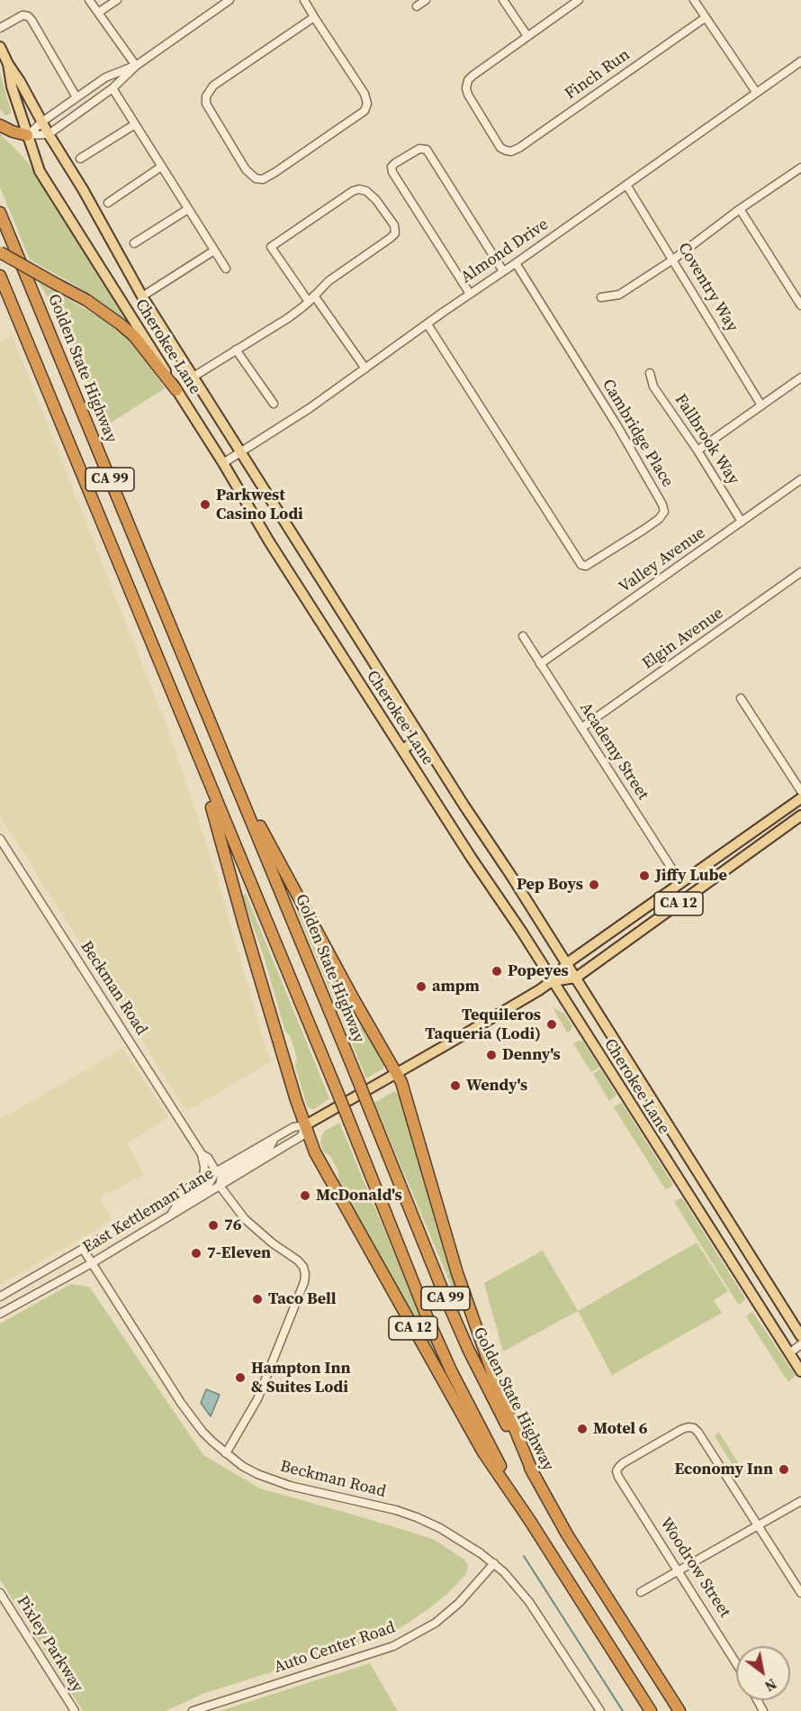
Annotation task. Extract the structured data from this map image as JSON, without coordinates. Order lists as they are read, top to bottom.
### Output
{
  "streets": {
    "highway": ["Golden State Highway", "CA 99", "CA 12"],
    "main road": ["Cherokee Lane", "East Kettleman Lane"],
    "street": [
      "Finch Run",
      "Almond Drive",
      "Coventry Way",
      "Cambridge Place",
      "Fallbrook Way",
      "Valley Avenue",
      "Elgin Avenue",
      "Academy Street",
      "Beckman Road",
      "Woodrow Street",
      "Pixley Parkway",
      "Auto Center Road"
    ]
  },
  "crossings": [
    ["Almond Drive", "Coventry Way"],
    ["Almond Drive", "Cherokee Lane"],
    ["Almond Drive", "Cambridge Place"],
    ["Cherokee Lane", "East Kettleman Lane"],
    ["Fallbrook Way", "Valley Avenue"],
    ["CA 99", "CA 12"],
    ["Valley Avenue", "Academy Street"],
    ["Elgin Avenue", "Academy Street"],
    ["Academy Street", "East Kettleman Lane"],
    ["CA 12", "East Kettleman Lane"],
    ["Beckman Road", "East Kettleman Lane"],
    ["Beckman Road", "Auto Center Road"]
  ],
  "places": [
    "Parkwest Casino Lodi",
    "Jiffy Lube",
    "Pep Boys",
    "Popeyes",
    "ampm",
    "Tequileros Taqueria (Lodi)",
    "Denny's",
    "Wendy's",
    "McDonald's",
    "76",
    "7-Eleven",
    "Taco Bell",
    "Hampton Inn & Suites Lodi",
    "Motel 6",
    "Economy Inn"
  ],
  "north": "bottom right"
}
